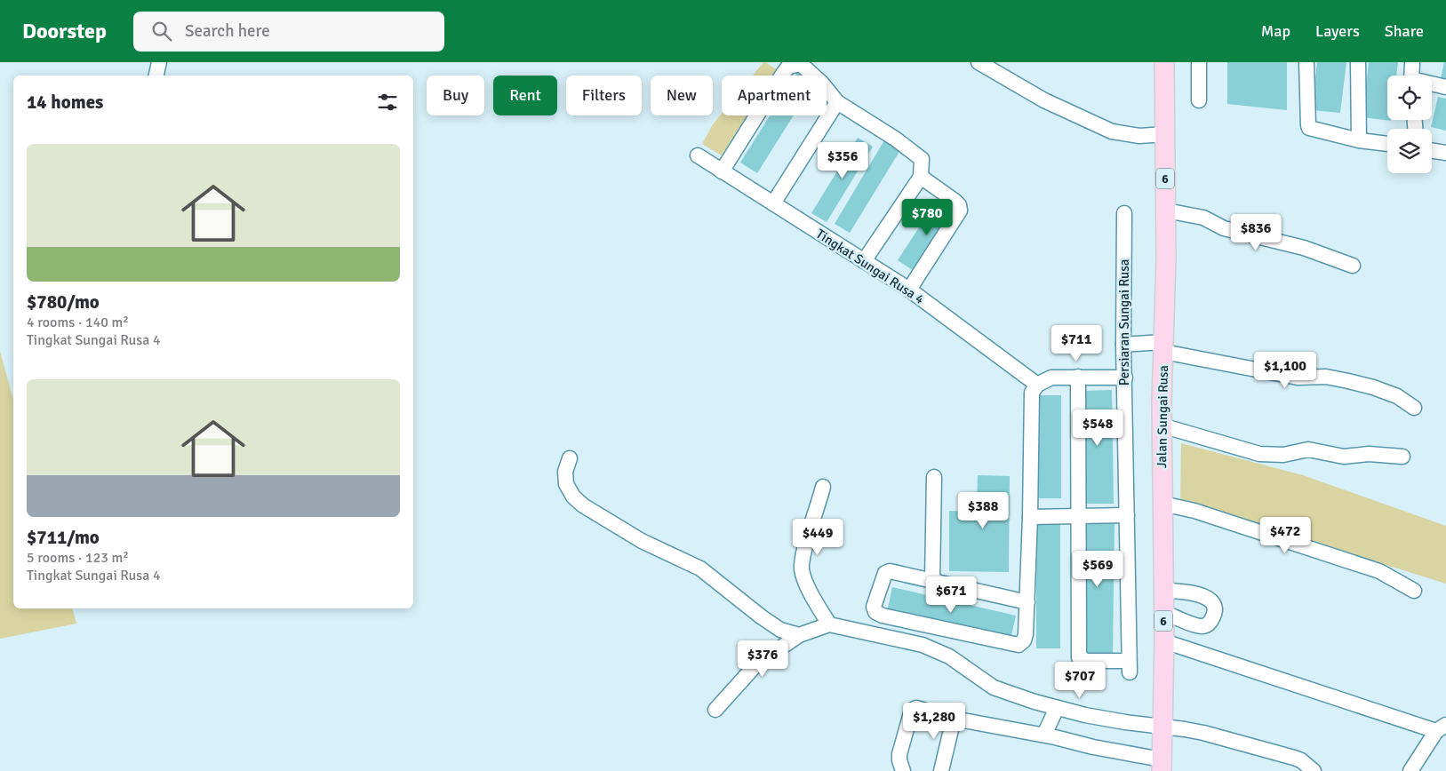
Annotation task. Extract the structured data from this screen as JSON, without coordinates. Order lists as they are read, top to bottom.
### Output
{
  "streets": {
    "main road": ["6", "Jalan Sungai Rusa"],
    "street": ["Tingkat Sungai Rusa 4", "Persiaran Sungai Rusa"]
  },
  "page": {
    "header": "Doorstep",
    "search": "Search here",
    "nav": ["Map", "Layers", "Share"],
    "chip": [
      "Buy",
      "Rent",
      "Filters",
      "New",
      "Apartment"
    ],
    "heading": "14 homes",
    "list": [
      {
        "name": "$780/mo",
        "note": "4 rooms · 140 m² · Tingkat Sungai Rusa 4"
      },
      {
        "name": "$711/mo",
        "note": "5 rooms · 123 m² · Tingkat Sungai Rusa 4"
      }
    ],
    "price": [
      "$356",
      "$780",
      "$836",
      "$711",
      "$1,100",
      "$548",
      "$388",
      "$472",
      "$449",
      "$569",
      "$671",
      "$376",
      "$707",
      "$1,280"
    ]
  }
}
